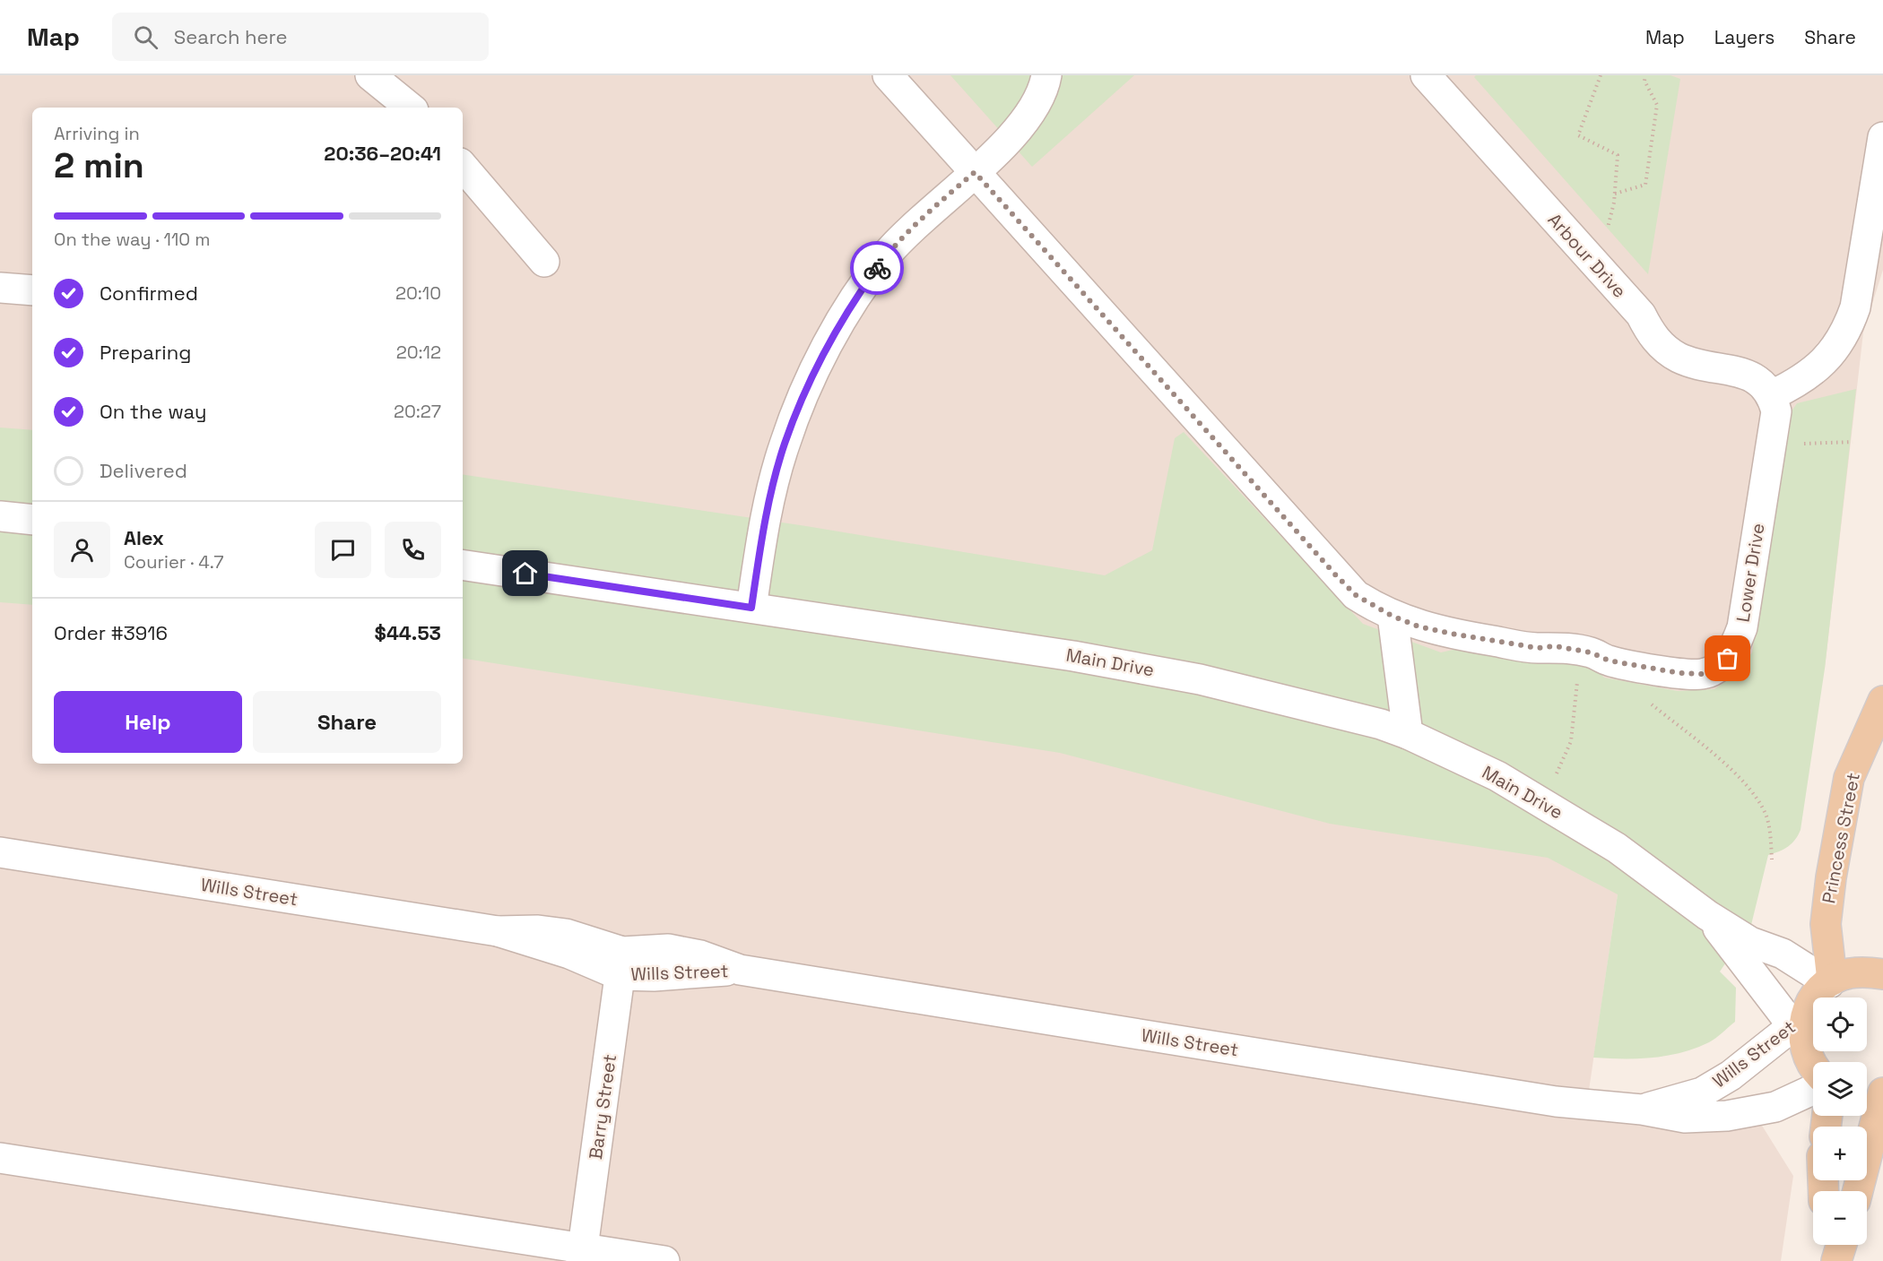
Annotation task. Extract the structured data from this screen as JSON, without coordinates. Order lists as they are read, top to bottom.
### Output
{
  "streets": {
    "main road": ["Princess Street"],
    "street": [
      "Arbour Drive",
      "Lower Drive",
      "Main Drive",
      "Wills Street",
      "Barry Street"
    ]
  },
  "crossings": [
    ["Arbour Drive", "Lower Drive"],
    ["Main Drive", "Princess Street"],
    ["Main Drive", "Wills Street"],
    ["Wills Street", "Barry Street"]
  ],
  "page": {
    "header": "Map",
    "search": "Search here",
    "nav": ["Map", "Layers", "Share"],
    "heading": ["2 min", "Arriving in", "20:36–20:41"],
    "panel": [
      "Alex",
      "Courier · 4.7",
      "Order #3916",
      "$44.53"
    ],
    "bar": "On the way · 110 m",
    "list": [
      ["Confirmed", "20:10"],
      ["Preparing", "20:12"],
      ["On the way", "20:27"],
      "Delivered"
    ],
    "buttons": ["Help", "Share"],
    "map_buttons": ["+", "−"]
  }
}
